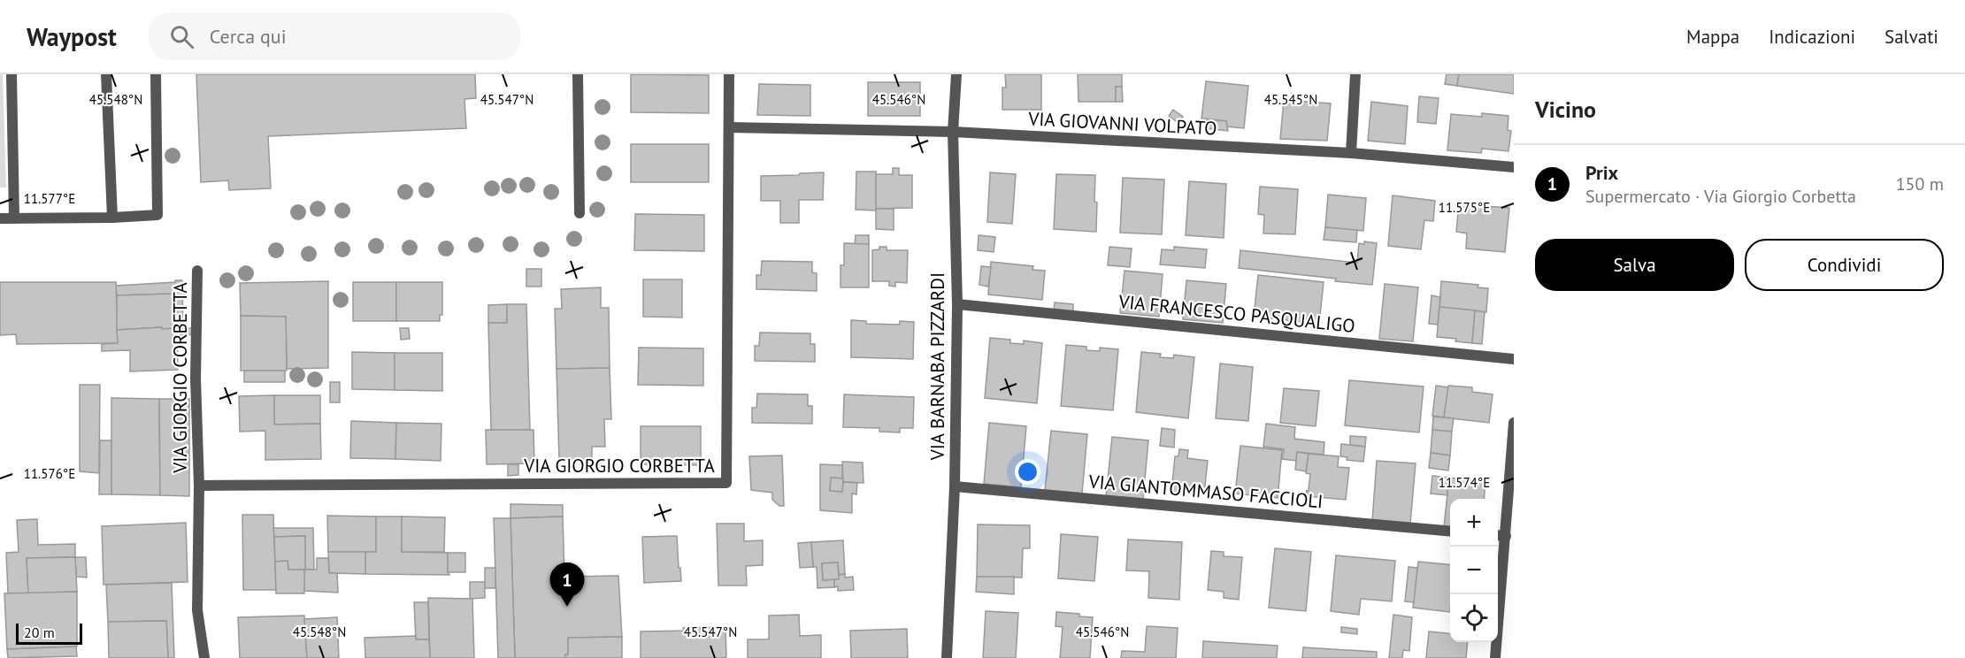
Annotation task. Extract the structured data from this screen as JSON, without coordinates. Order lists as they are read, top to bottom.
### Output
{
  "streets": {
    "street": [
      "VIA GIOVANNI VOLPATO",
      "VIA FRANCESCO PASQUALIGO",
      "VIA BARNABA PIZZARDI",
      "VIA GIORGIO CORBETTA",
      "VIA GIANTOMMASO FACCIOLI"
    ]
  },
  "crossings": [
    ["VIA GIOVANNI VOLPATO", "VIA BARNABA PIZZARDI"],
    ["VIA GIOVANNI VOLPATO", "VIA GIORGIO CORBETTA"],
    ["VIA FRANCESCO PASQUALIGO", "VIA BARNABA PIZZARDI"],
    ["VIA BARNABA PIZZARDI", "VIA GIANTOMMASO FACCIOLI"]
  ],
  "scale_bar": "20 m",
  "page": {
    "header": "Waypost",
    "search": "Cerca qui",
    "nav": ["Mappa", "Indicazioni", "Salvati"],
    "heading": "Vicino",
    "list": [
      {
        "mark": "1",
        "name": "Prix",
        "note": "Supermercato · Via Giorgio Corbetta",
        "value": "150 m"
      }
    ],
    "buttons": ["Salva", "Condividi"],
    "map_buttons": ["+", "−"],
    "pins": "1",
    "scale": "20 m"
  },
  "coordinates": [
    "45.548°N",
    "45.547°N",
    "45.546°N",
    "45.545°N",
    "11.577°E",
    "11.575°E",
    "11.576°E",
    "11.574°E"
  ]
}
